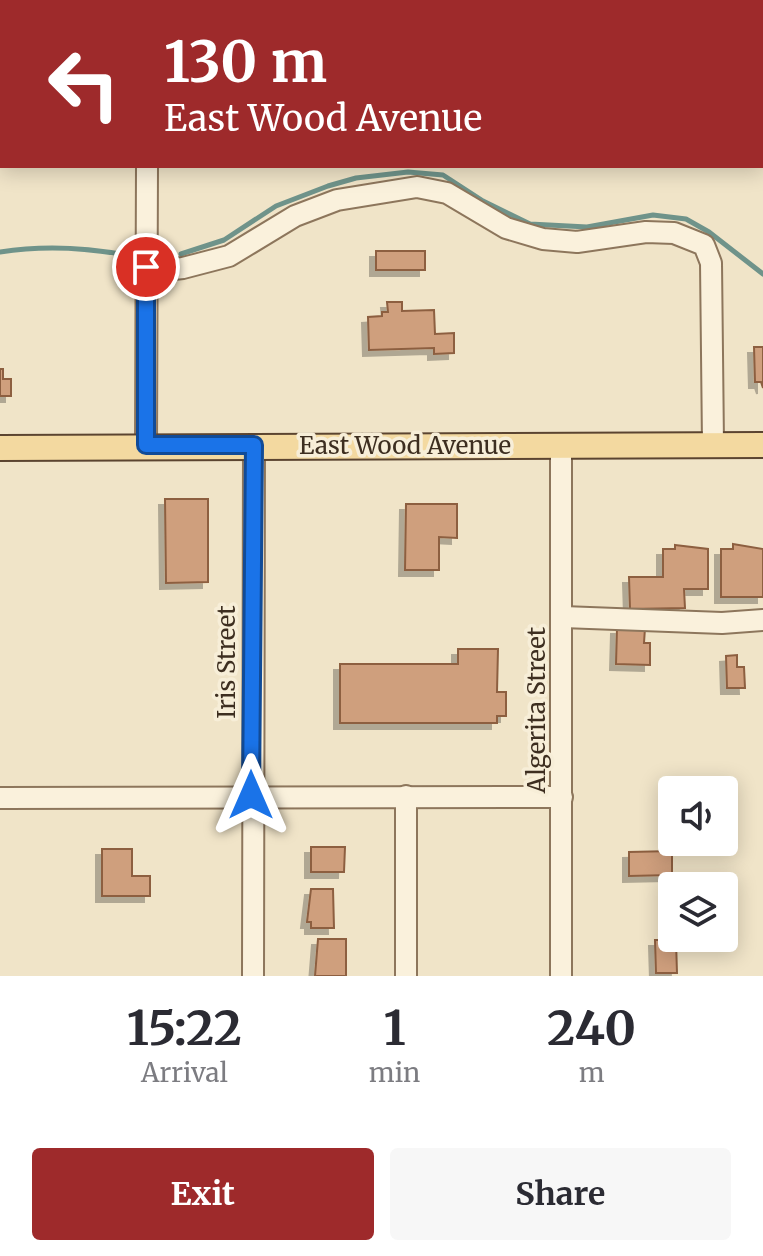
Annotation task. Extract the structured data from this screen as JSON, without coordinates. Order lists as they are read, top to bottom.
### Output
{
  "streets": {
    "main road": ["East Wood Avenue"],
    "street": ["Iris Street", "Algerita Street"]
  },
  "crossings": [
    ["East Wood Avenue", "Iris Street"],
    ["East Wood Avenue", "Algerita Street"]
  ],
  "page": {
    "turn": ["130 m", "East Wood Avenue"],
    "eta": [
      "15:22",
      "Arrival",
      "1",
      "min",
      "240",
      "m"
    ],
    "buttons": ["Exit", "Share"]
  }
}
